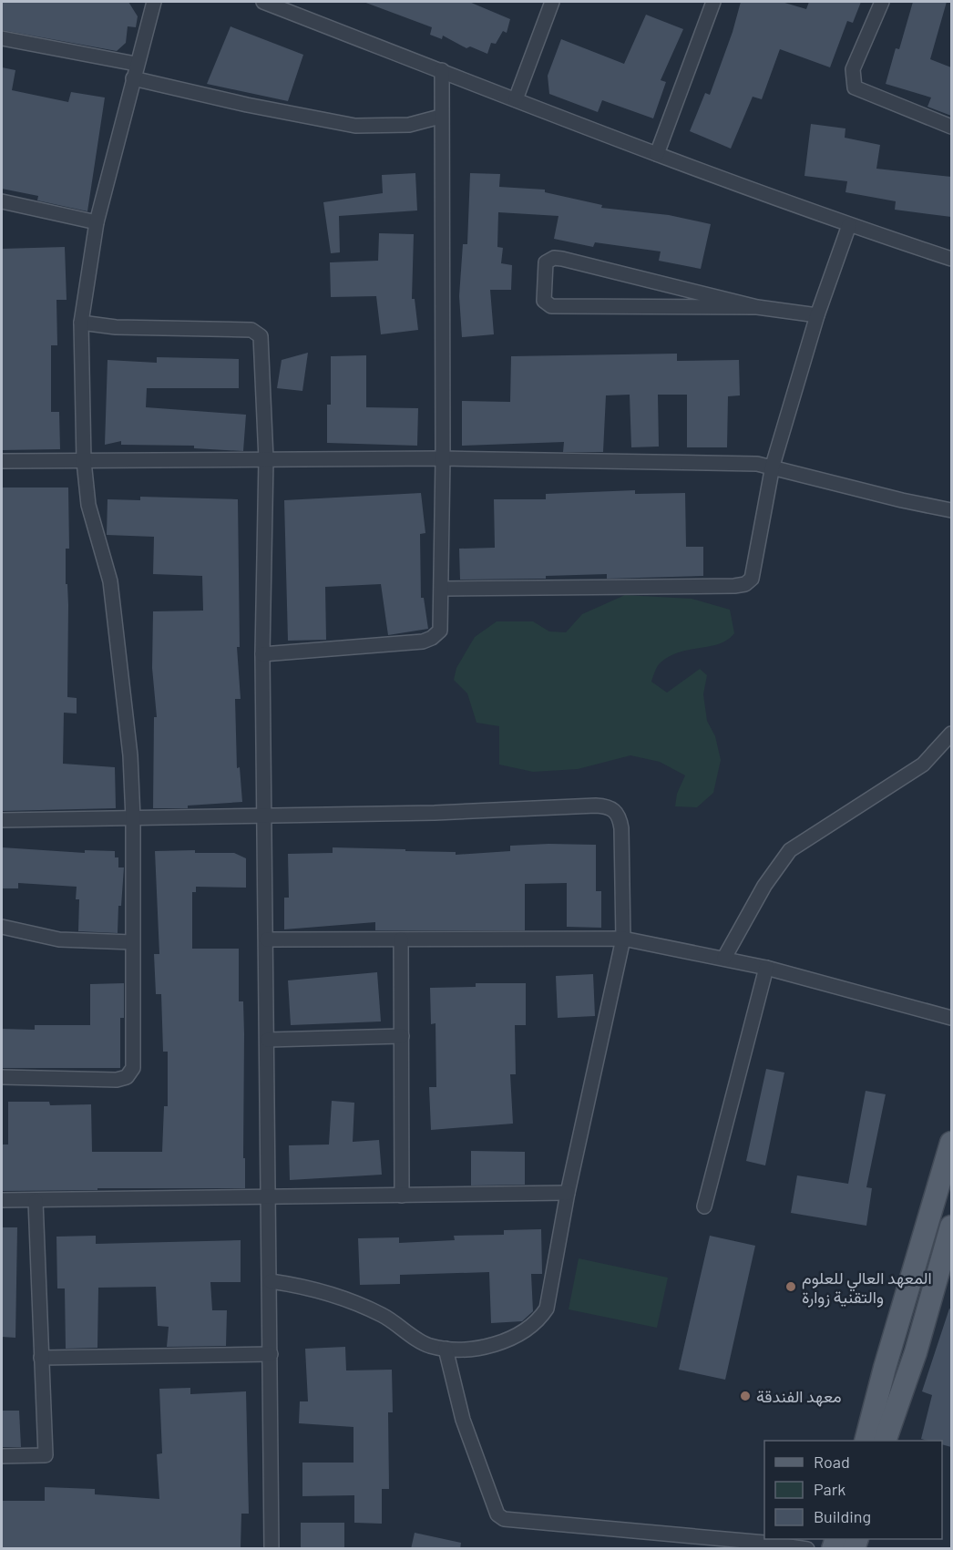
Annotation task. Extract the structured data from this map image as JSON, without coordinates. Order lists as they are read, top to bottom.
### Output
{
  "places": ["المعهد العالي للعلوم والتقنية زوارة", "معهد الفندقة"],
  "legend": ["Road", "Park", "Building"]
}
